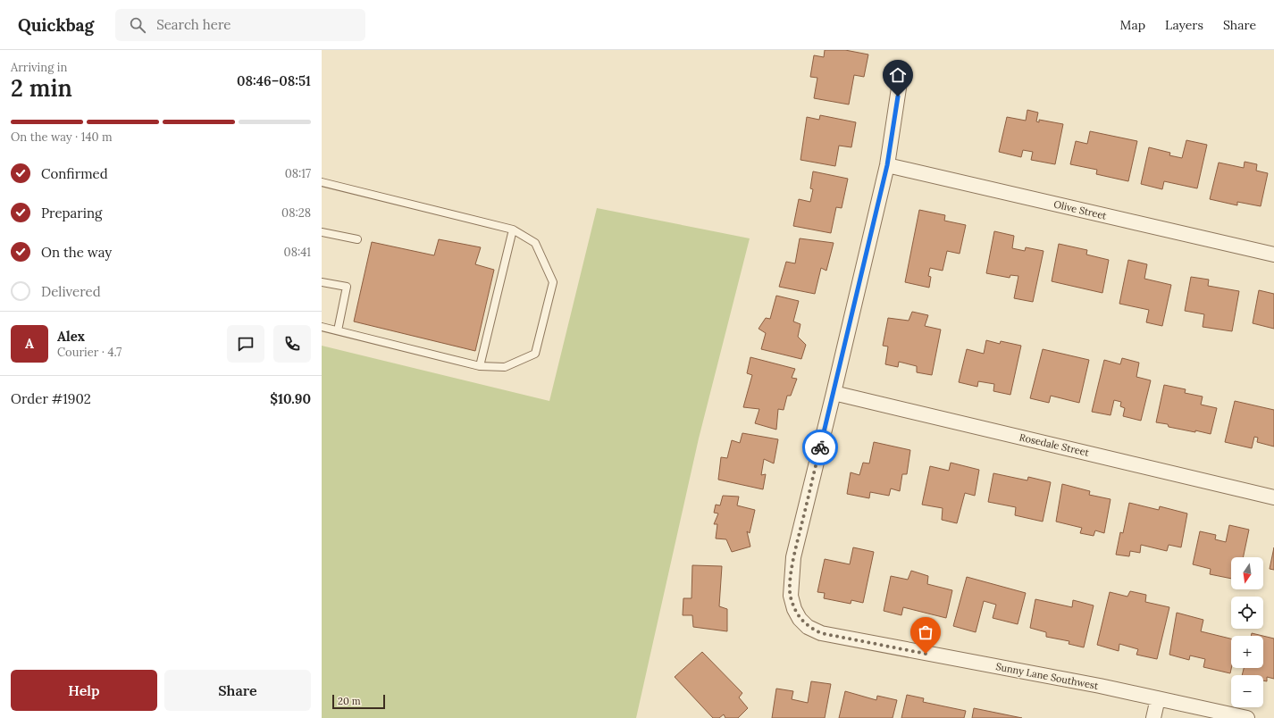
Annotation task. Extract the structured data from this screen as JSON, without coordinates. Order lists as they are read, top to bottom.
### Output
{
  "streets": {
    "street": ["Olive Street", "Rosedale Street", "Sunny Lane Southwest"]
  },
  "crossings": [
    ["Olive Street", "Sunny Lane Southwest"],
    ["Rosedale Street", "Sunny Lane Southwest"]
  ],
  "scale_bar": "20 m",
  "north": "bottom",
  "page": {
    "header": "Quickbag",
    "search": "Search here",
    "nav": ["Map", "Layers", "Share"],
    "heading": ["2 min", "Arriving in", "08:46–08:51"],
    "panel": [
      "Alex",
      "Courier · 4.7",
      "Order #1902",
      "$10.90"
    ],
    "bar": "On the way · 140 m",
    "list": [
      ["Confirmed", "08:17"],
      ["Preparing", "08:28"],
      ["On the way", "08:41"],
      "Delivered"
    ],
    "round": "A",
    "map_buttons": ["+", "−"],
    "buttons": ["Help", "Share"],
    "scale": "20 m"
  }
}
